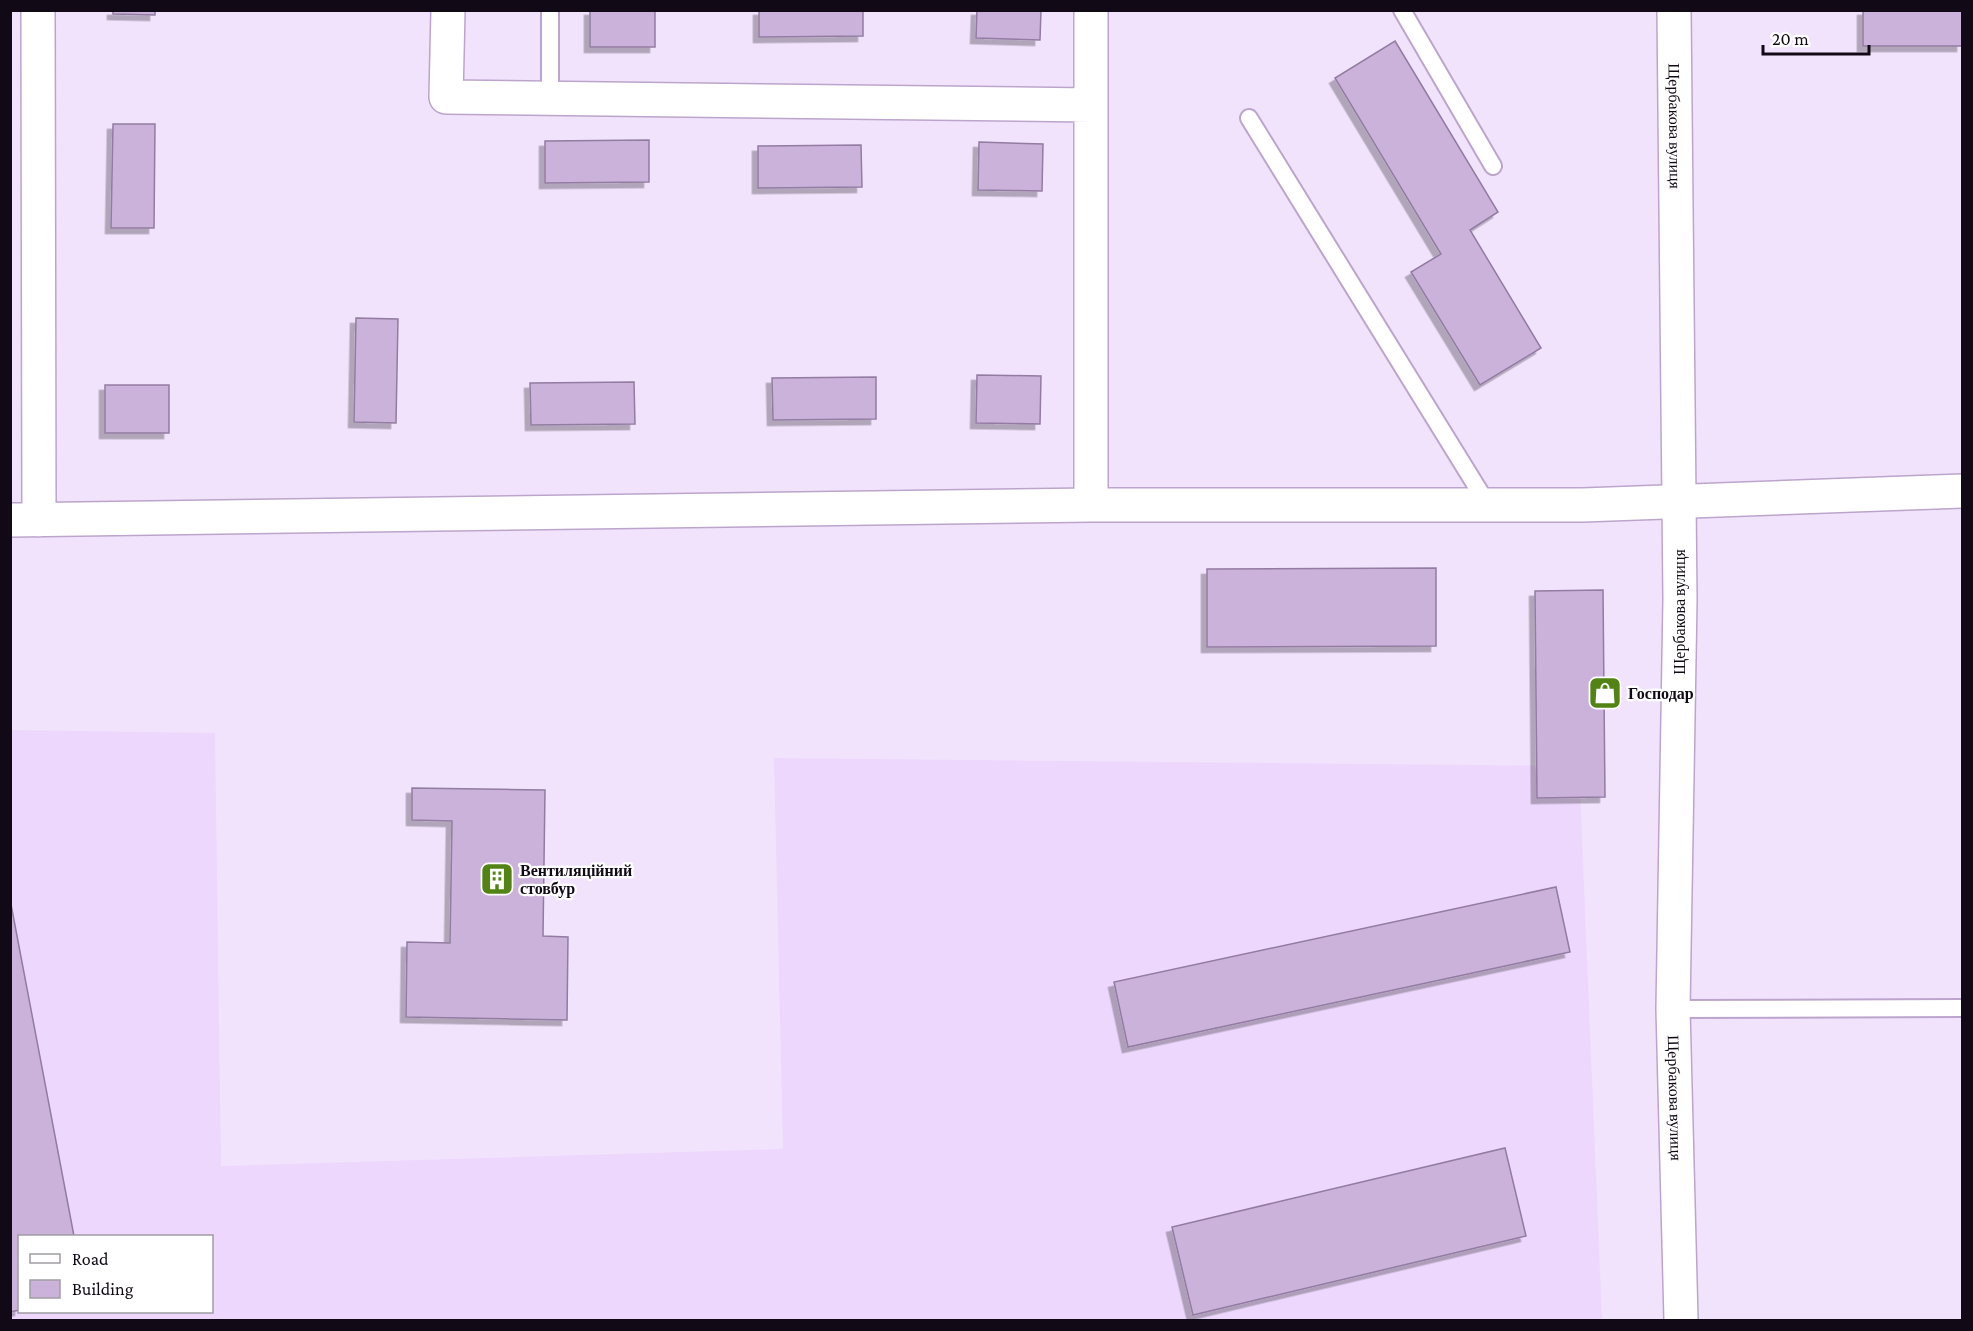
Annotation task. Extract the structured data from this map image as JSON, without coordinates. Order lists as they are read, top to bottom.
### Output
{
  "streets": {
    "street": ["Щербакова вулиця"]
  },
  "places": {
    "shop": ["Господар"],
    "building": ["Вентиляційний стовбур"]
  },
  "legend": ["Road", "Building"],
  "scale_bar": "20 m"
}
